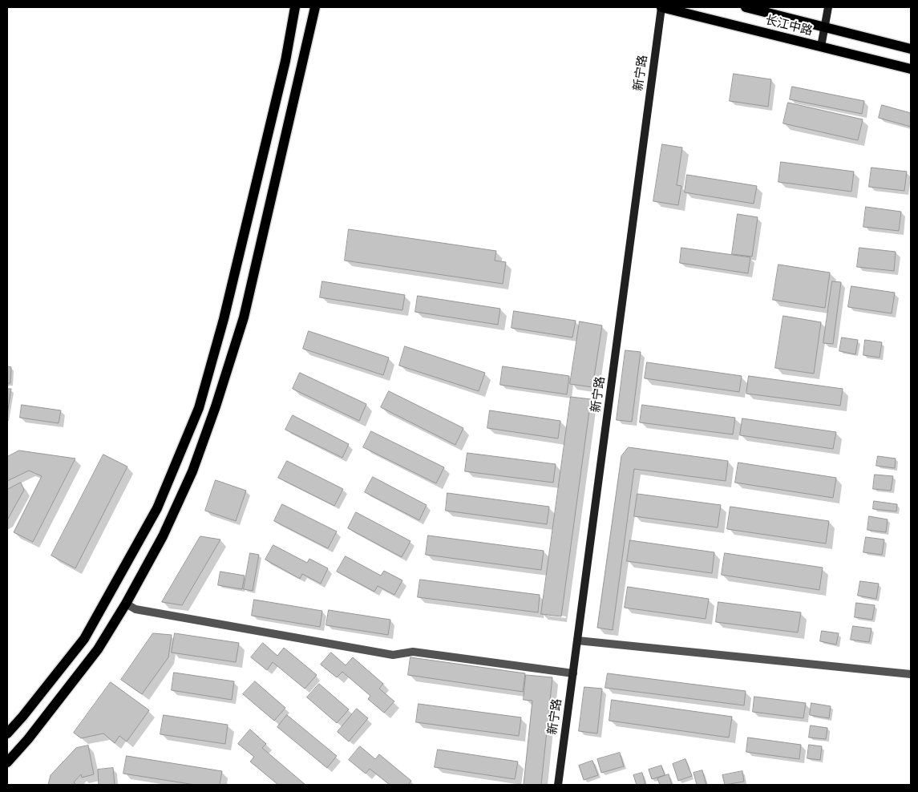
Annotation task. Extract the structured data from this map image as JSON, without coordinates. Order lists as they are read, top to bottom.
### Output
{
  "streets": {
    "main road": ["长江中路"],
    "street": ["新宁路"]
  },
  "crossings": [
    ["长江中路", "新宁路"]
  ]
}
